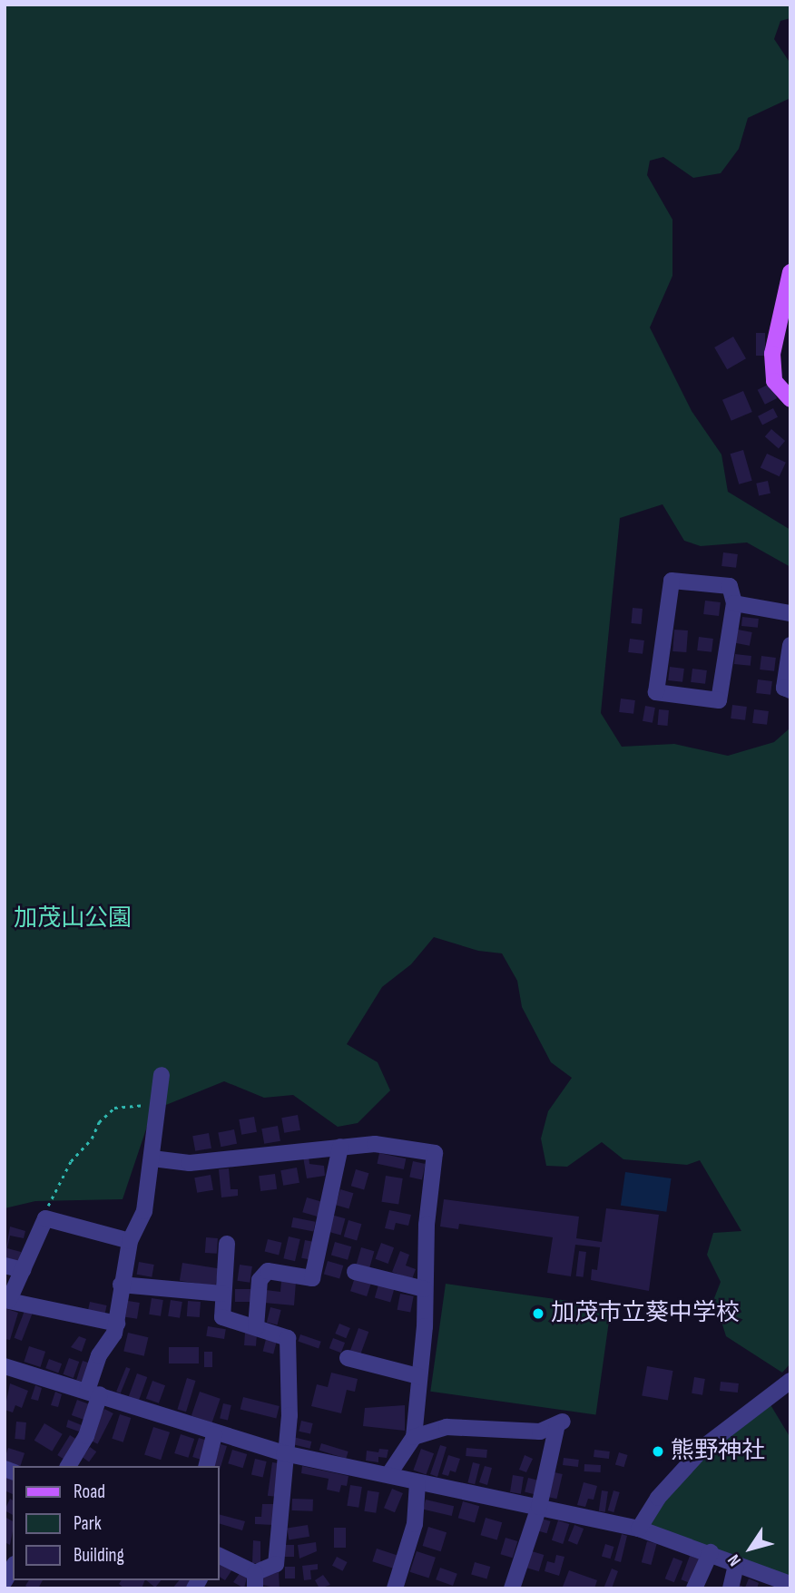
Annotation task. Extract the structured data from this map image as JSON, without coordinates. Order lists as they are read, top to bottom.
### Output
{
  "parks": ["加茂山公園"],
  "places": ["加茂市立葵中学校", "熊野神社"],
  "legend": ["Road", "Park", "Building"],
  "north": "bottom left"
}
